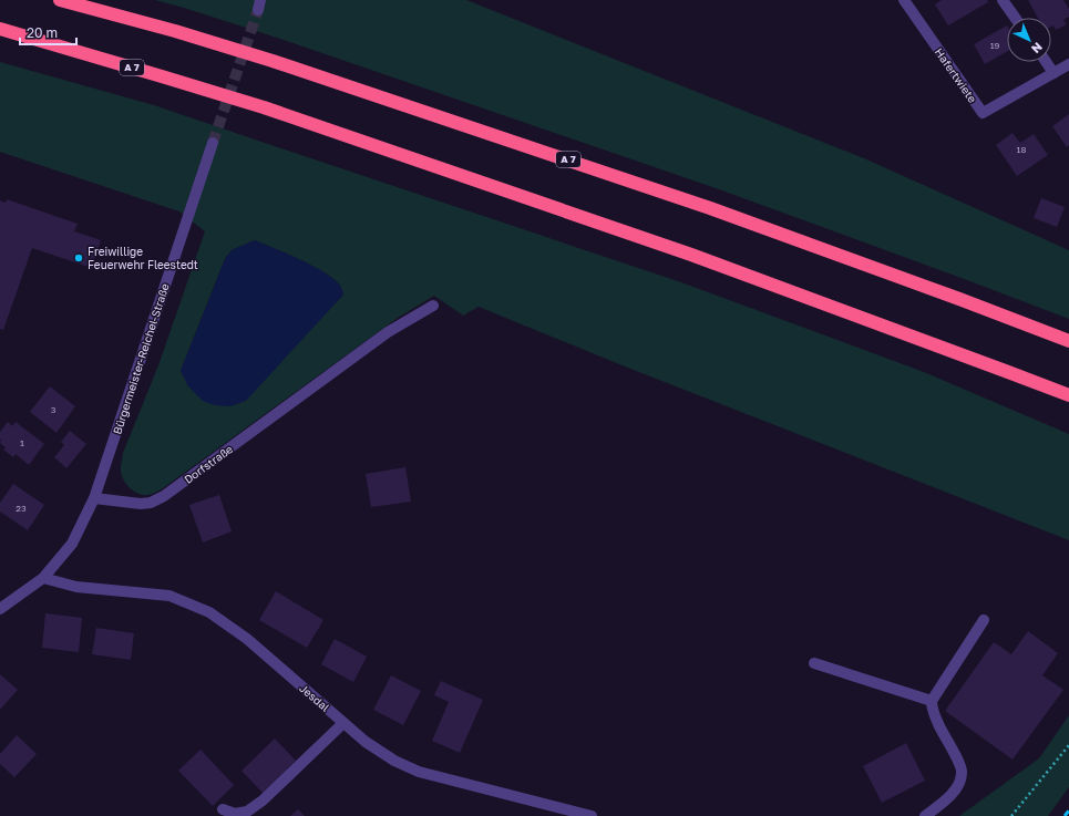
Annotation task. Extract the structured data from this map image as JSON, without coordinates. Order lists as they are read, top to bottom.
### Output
{
  "streets": {
    "highway": ["A 7"],
    "street": [
      "Hafertwiete",
      "Bürgermeister-Reichel-Straße",
      "Dorfstraße",
      "Jesdal"
    ]
  },
  "crossings": [
    ["Bürgermeister-Reichel-Straße", "Dorfstraße"]
  ],
  "places": ["Freiwillige Feuerwehr Fleestedt"],
  "house_numbers": [
    "19",
    "18",
    "3",
    "1",
    "23"
  ],
  "scale_bar": "20 m",
  "north": "bottom right"
}
